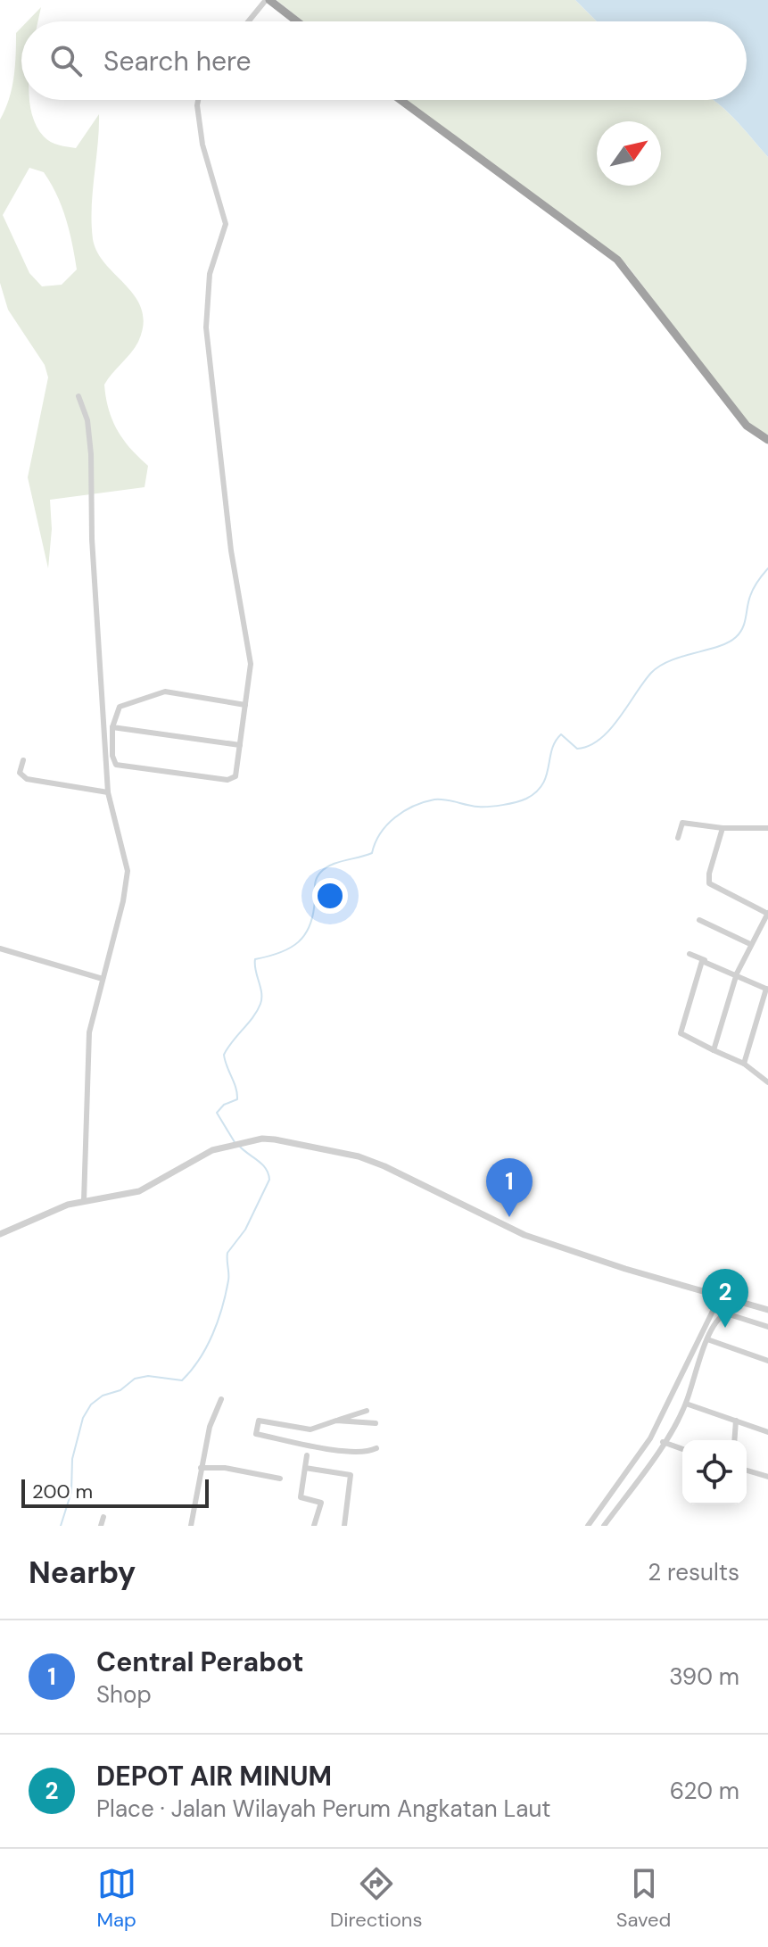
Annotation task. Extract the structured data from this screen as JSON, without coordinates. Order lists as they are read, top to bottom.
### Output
{
  "scale_bar": "200 m",
  "north": "top right",
  "page": {
    "search": "Search here",
    "pins": ["1", "2"],
    "scale": "200 m",
    "heading": ["Nearby", "2 results"],
    "list": [
      {
        "mark": "1",
        "name": "Central Perabot",
        "note": "Shop",
        "value": "390 m"
      },
      {
        "mark": "2",
        "name": "DEPOT AIR MINUM",
        "note": "Place · Jalan Wilayah Perum Angkatan Laut",
        "value": "620 m"
      }
    ],
    "nav": ["Map", "Directions", "Saved"]
  }
}
